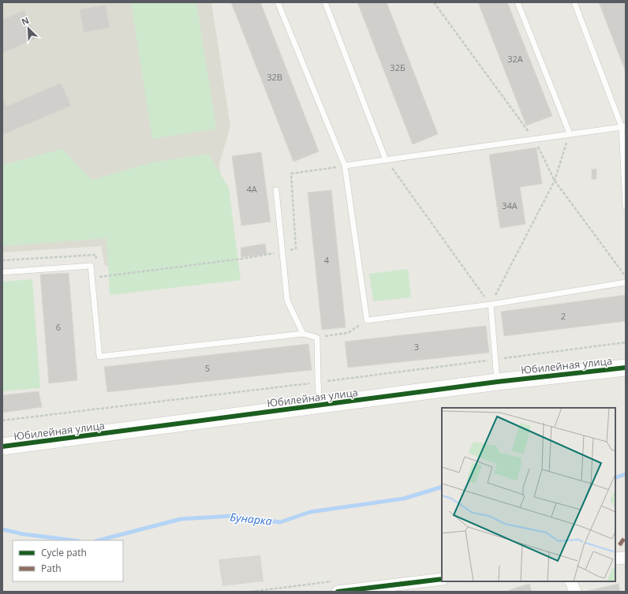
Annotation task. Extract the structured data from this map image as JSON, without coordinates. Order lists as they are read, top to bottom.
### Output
{
  "streets": {
    "street": ["Юбилейная улица"]
  },
  "water": ["Бунарка"],
  "house_numbers": [
    "32А",
    "32Б",
    "32В",
    "4А",
    "34А",
    "4",
    "2",
    "6",
    "3",
    "5"
  ],
  "legend": ["Cycle path", "Path"],
  "north": "top left"
}
